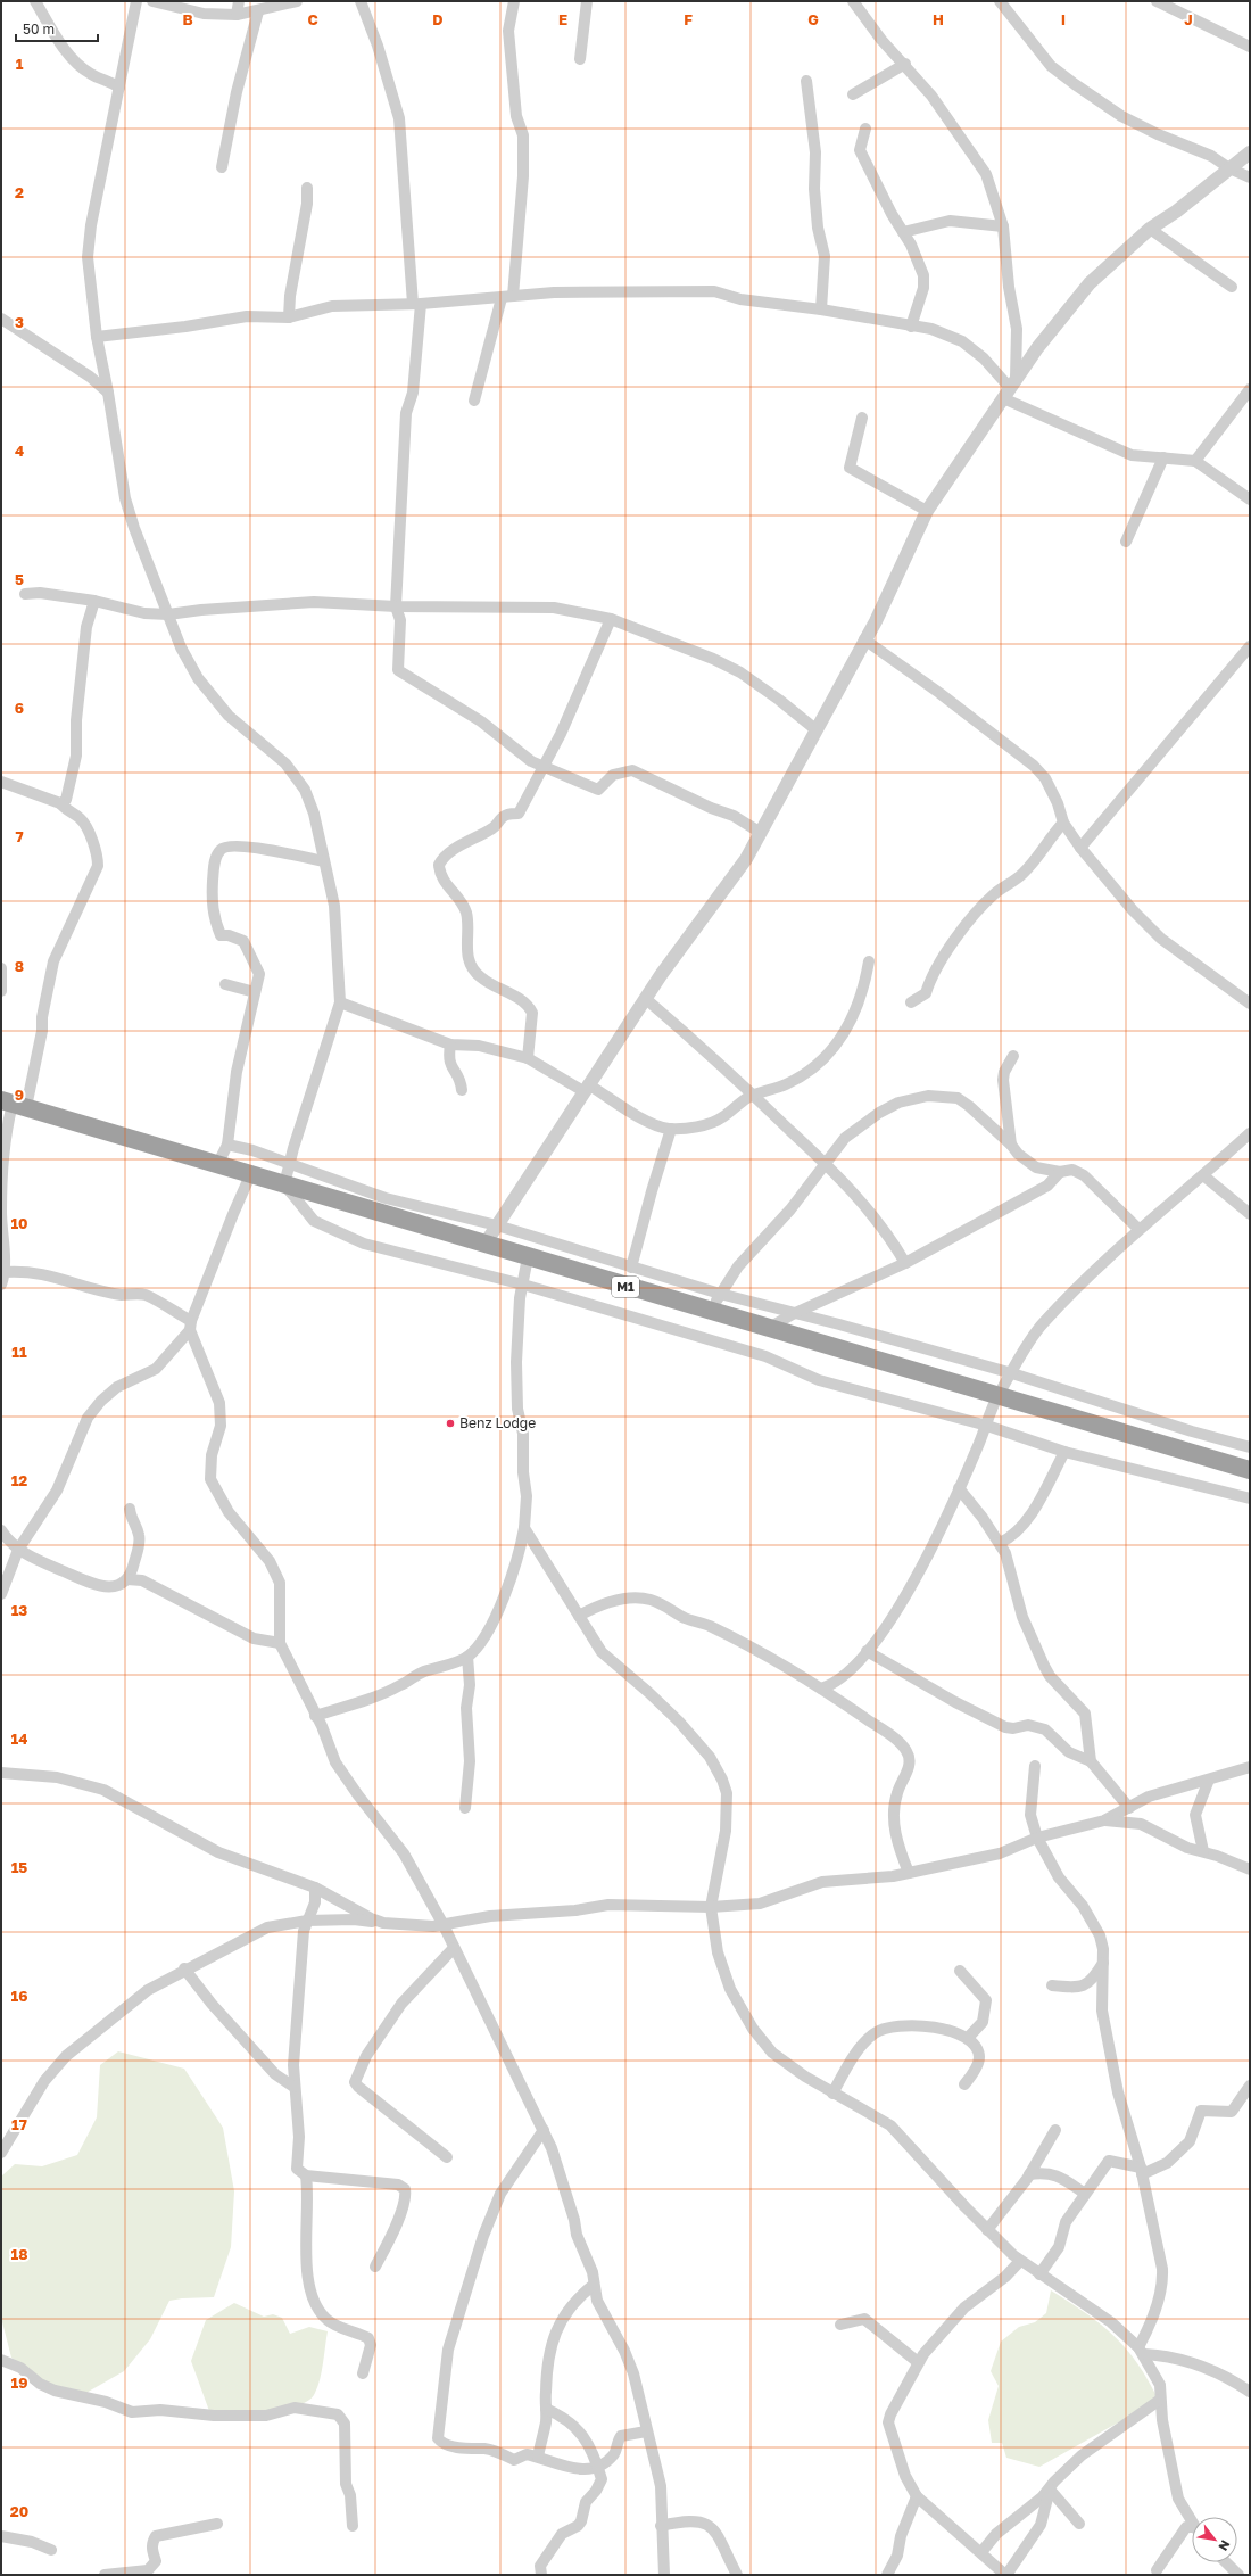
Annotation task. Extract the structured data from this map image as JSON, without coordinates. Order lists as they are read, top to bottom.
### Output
{
  "streets": {
    "highway": ["M1"]
  },
  "places": ["Benz Lodge"],
  "scale_bar": "50 m",
  "north": "bottom right",
  "grid": {
    "columns": [
      "B",
      "C",
      "D",
      "E",
      "F",
      "G",
      "H",
      "I",
      "J"
    ],
    "rows": [
      "1",
      "2",
      "3",
      "4",
      "5",
      "6",
      "7",
      "8",
      "9",
      "10",
      "11",
      "12",
      "13",
      "14",
      "15",
      "16",
      "17",
      "18",
      "19",
      "20"
    ]
  }
}
